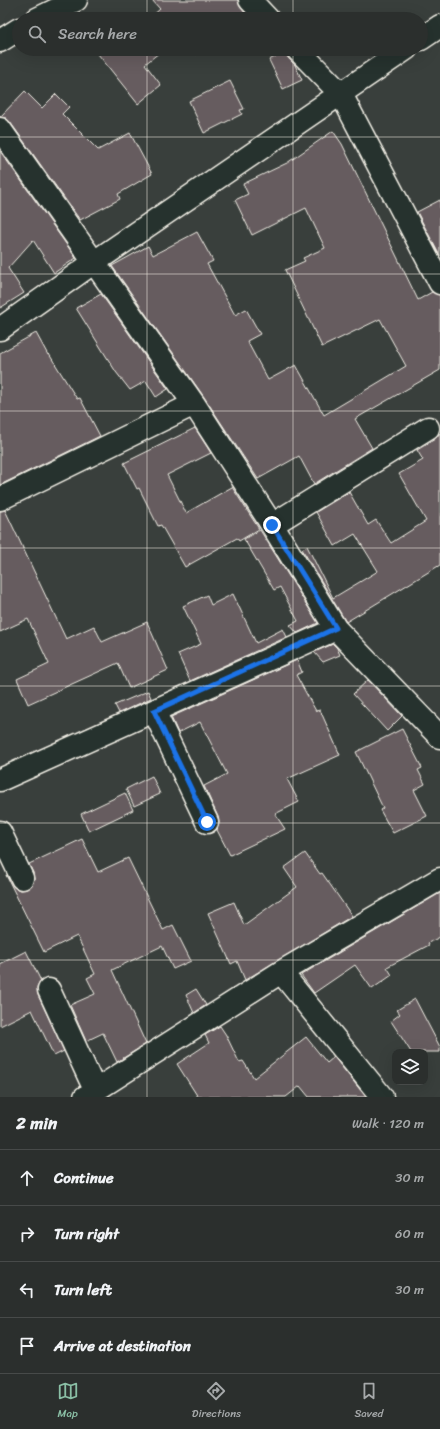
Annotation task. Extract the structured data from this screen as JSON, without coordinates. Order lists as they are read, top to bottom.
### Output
{
  "page": {
    "search": "Search here",
    "heading": ["2 min", "Walk · 120 m"],
    "list": [
      ["Continue", "30 m"],
      ["Turn right", "60 m"],
      ["Turn left", "30 m"],
      "Arrive at destination"
    ],
    "nav": ["Map", "Directions", "Saved"]
  }
}
